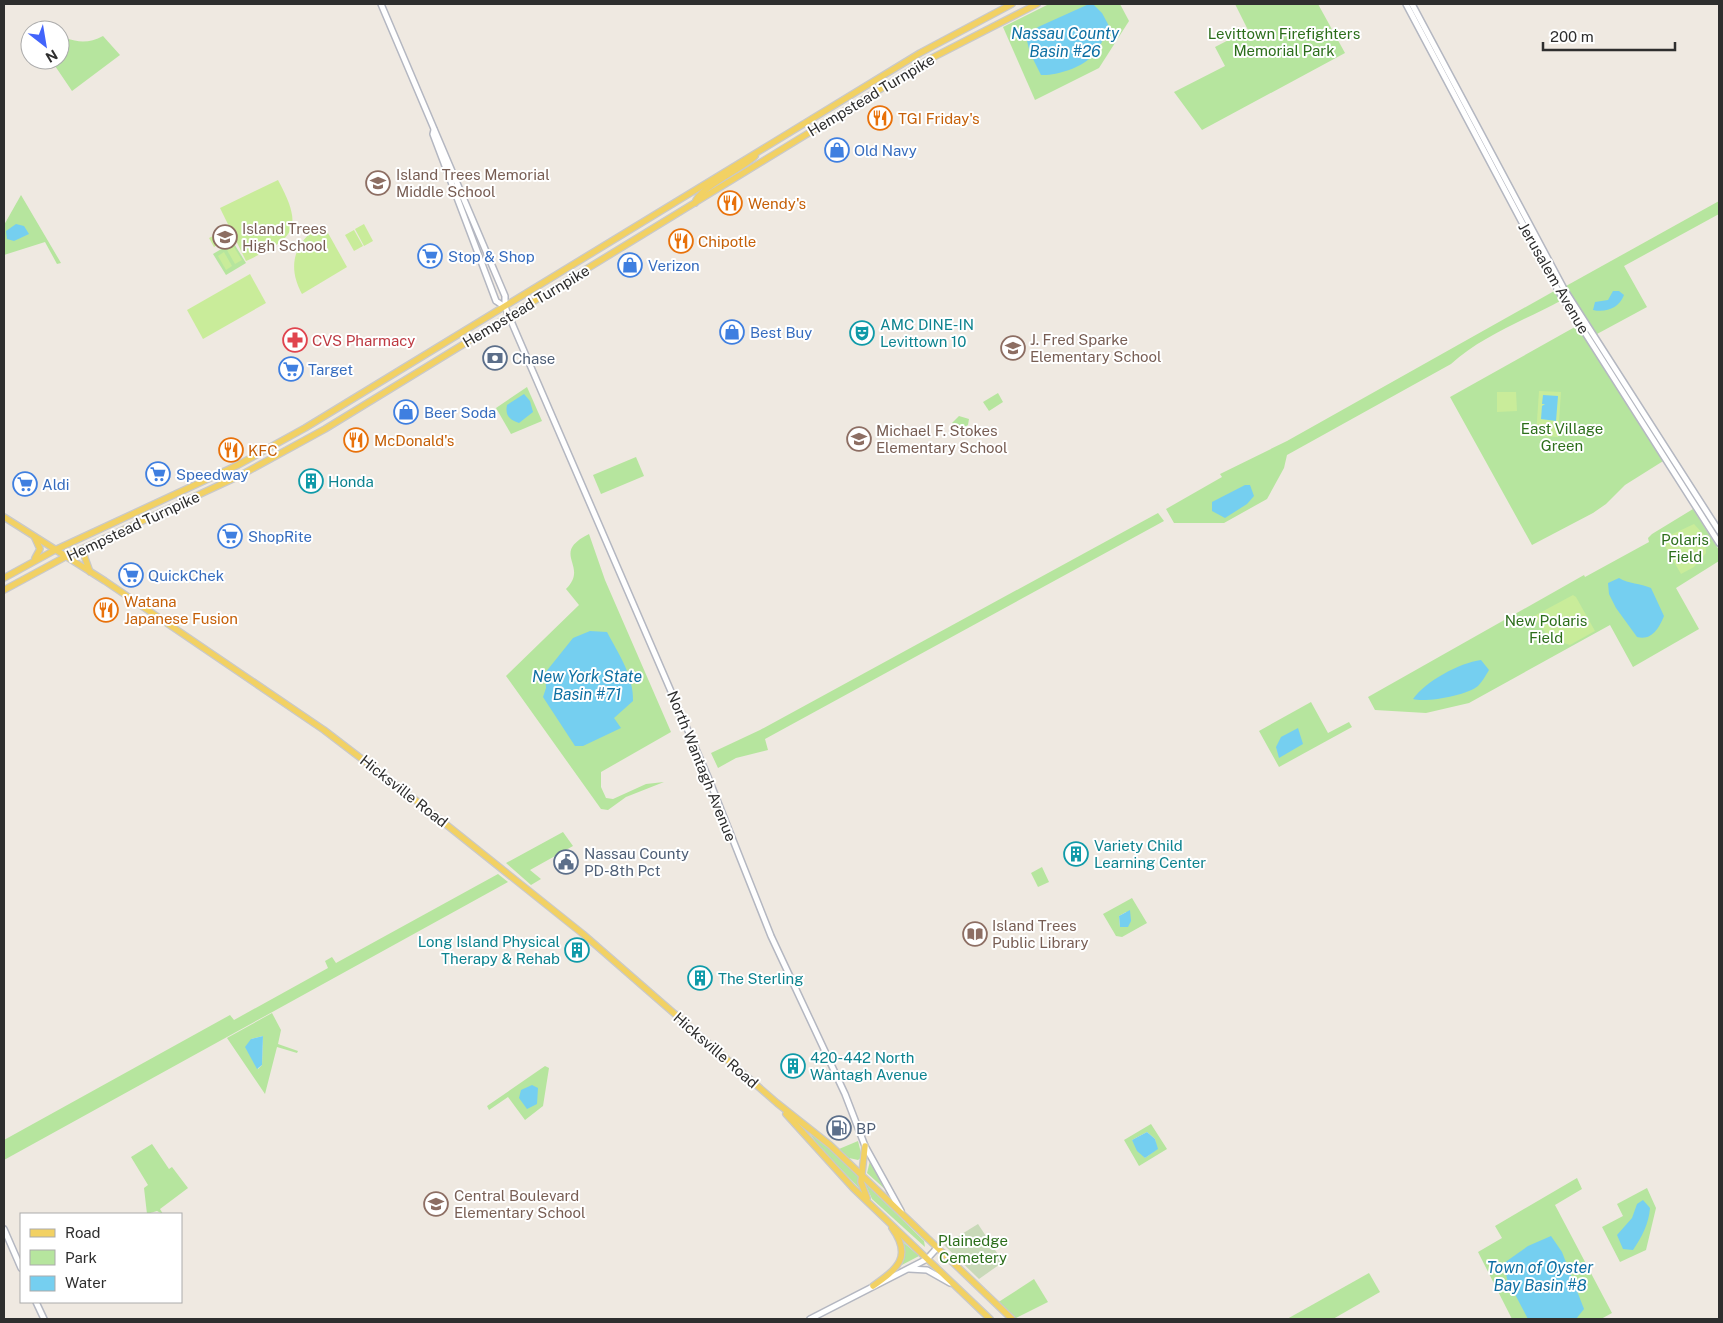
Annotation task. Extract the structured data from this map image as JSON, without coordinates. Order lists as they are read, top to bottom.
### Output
{
  "streets": {
    "main road": [
      "Hempstead Turnpike",
      "Jerusalem Avenue",
      "North Wantagh Avenue",
      "Hicksville Road"
    ]
  },
  "crossings": [
    ["Hempstead Turnpike", "North Wantagh Avenue"],
    ["Hempstead Turnpike", "Hicksville Road"],
    ["North Wantagh Avenue", "Hicksville Road"]
  ],
  "water": ["Nassau County Basin #26", "New York State Basin #71", "Town of Oyster Bay Basin #8"],
  "parks": [
    "Levittown Firefighters Memorial Park",
    "East Village Green",
    "Polaris Field",
    "New Polaris Field",
    "Plainedge Cemetery"
  ],
  "places": {
    "restaurant": [
      "TGI Friday's",
      "Wendy's",
      "Chipotle",
      "McDonald's",
      "KFC",
      "Watana Japanese Fusion"
    ],
    "shop": [
      "Old Navy",
      "Verizon",
      "Best Buy",
      "Beer Soda"
    ],
    "school or university": [
      "Island Trees Memorial Middle School",
      "Island Trees High School",
      "J. Fred Sparke Elementary School",
      "Michael F. Stokes Elementary School",
      "Central Boulevard Elementary School"
    ],
    "supermarket": [
      "Stop & Shop",
      "Target",
      "Speedway",
      "Aldi",
      "ShopRite",
      "QuickChek"
    ],
    "theatre": ["AMC DINE-IN Levittown 10"],
    "pharmacy": ["CVS Pharmacy"],
    "bank": ["Chase"],
    "building": [
      "Honda",
      "Variety Child Learning Center",
      "Long Island Physical Therapy & Rehab",
      "The Sterling",
      "420-442 North Wantagh Avenue"
    ],
    "public building": ["Nassau County PD-8th Pct"],
    "library": ["Island Trees Public Library"],
    "fuel station": ["BP"]
  },
  "legend": ["Road", "Park", "Water"],
  "scale_bar": "200 m",
  "north": "bottom right"
}
